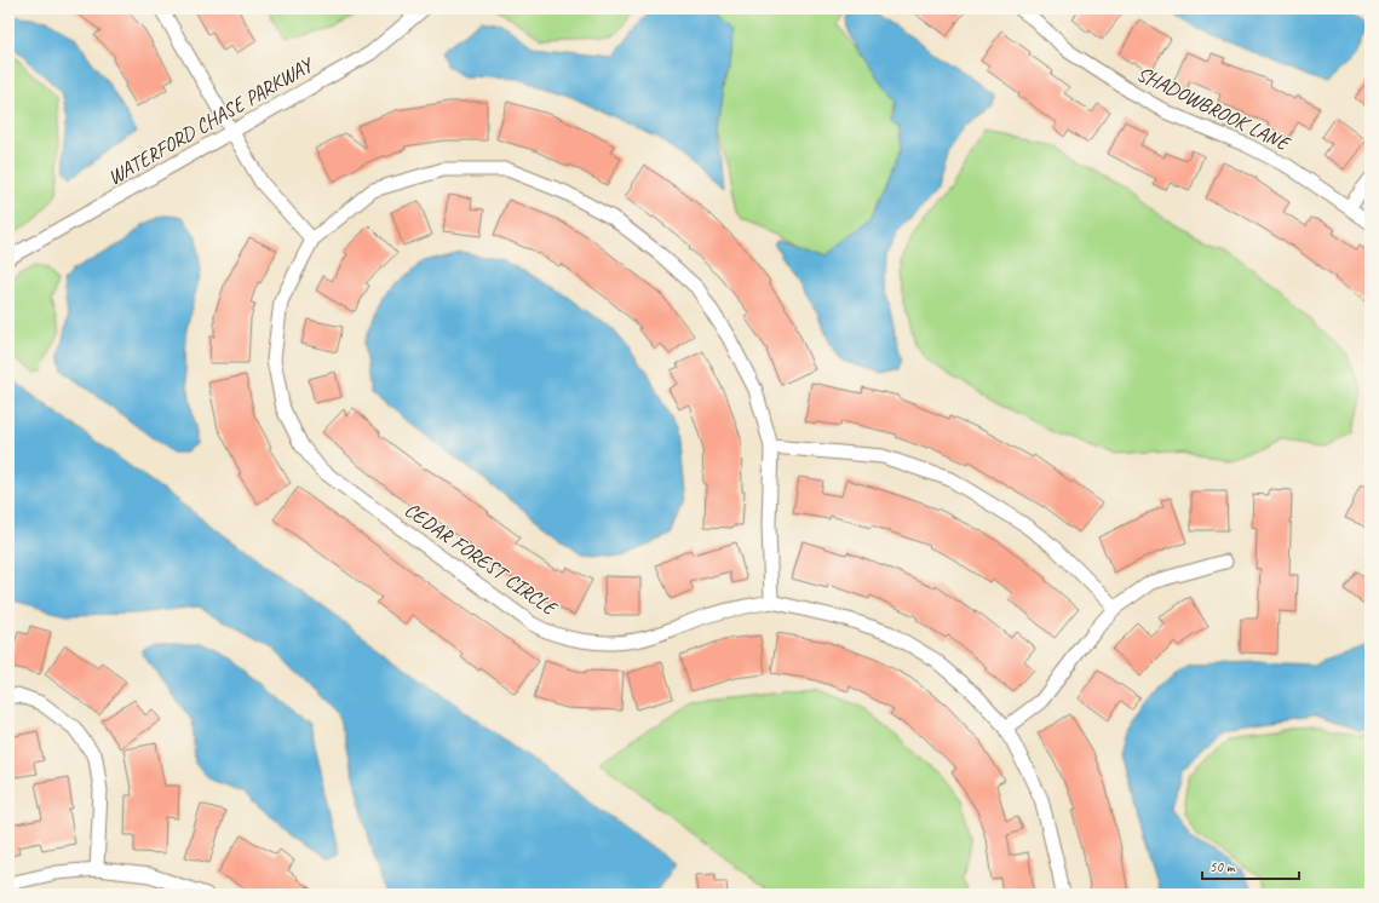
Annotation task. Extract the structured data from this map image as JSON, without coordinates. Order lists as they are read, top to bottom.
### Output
{
  "streets": {
    "street": ["SHADOWBROOK LANE", "WATERFORD CHASE PARKWAY", "CEDAR FOREST CIRCLE"]
  },
  "scale_bar": "50 m"
}
